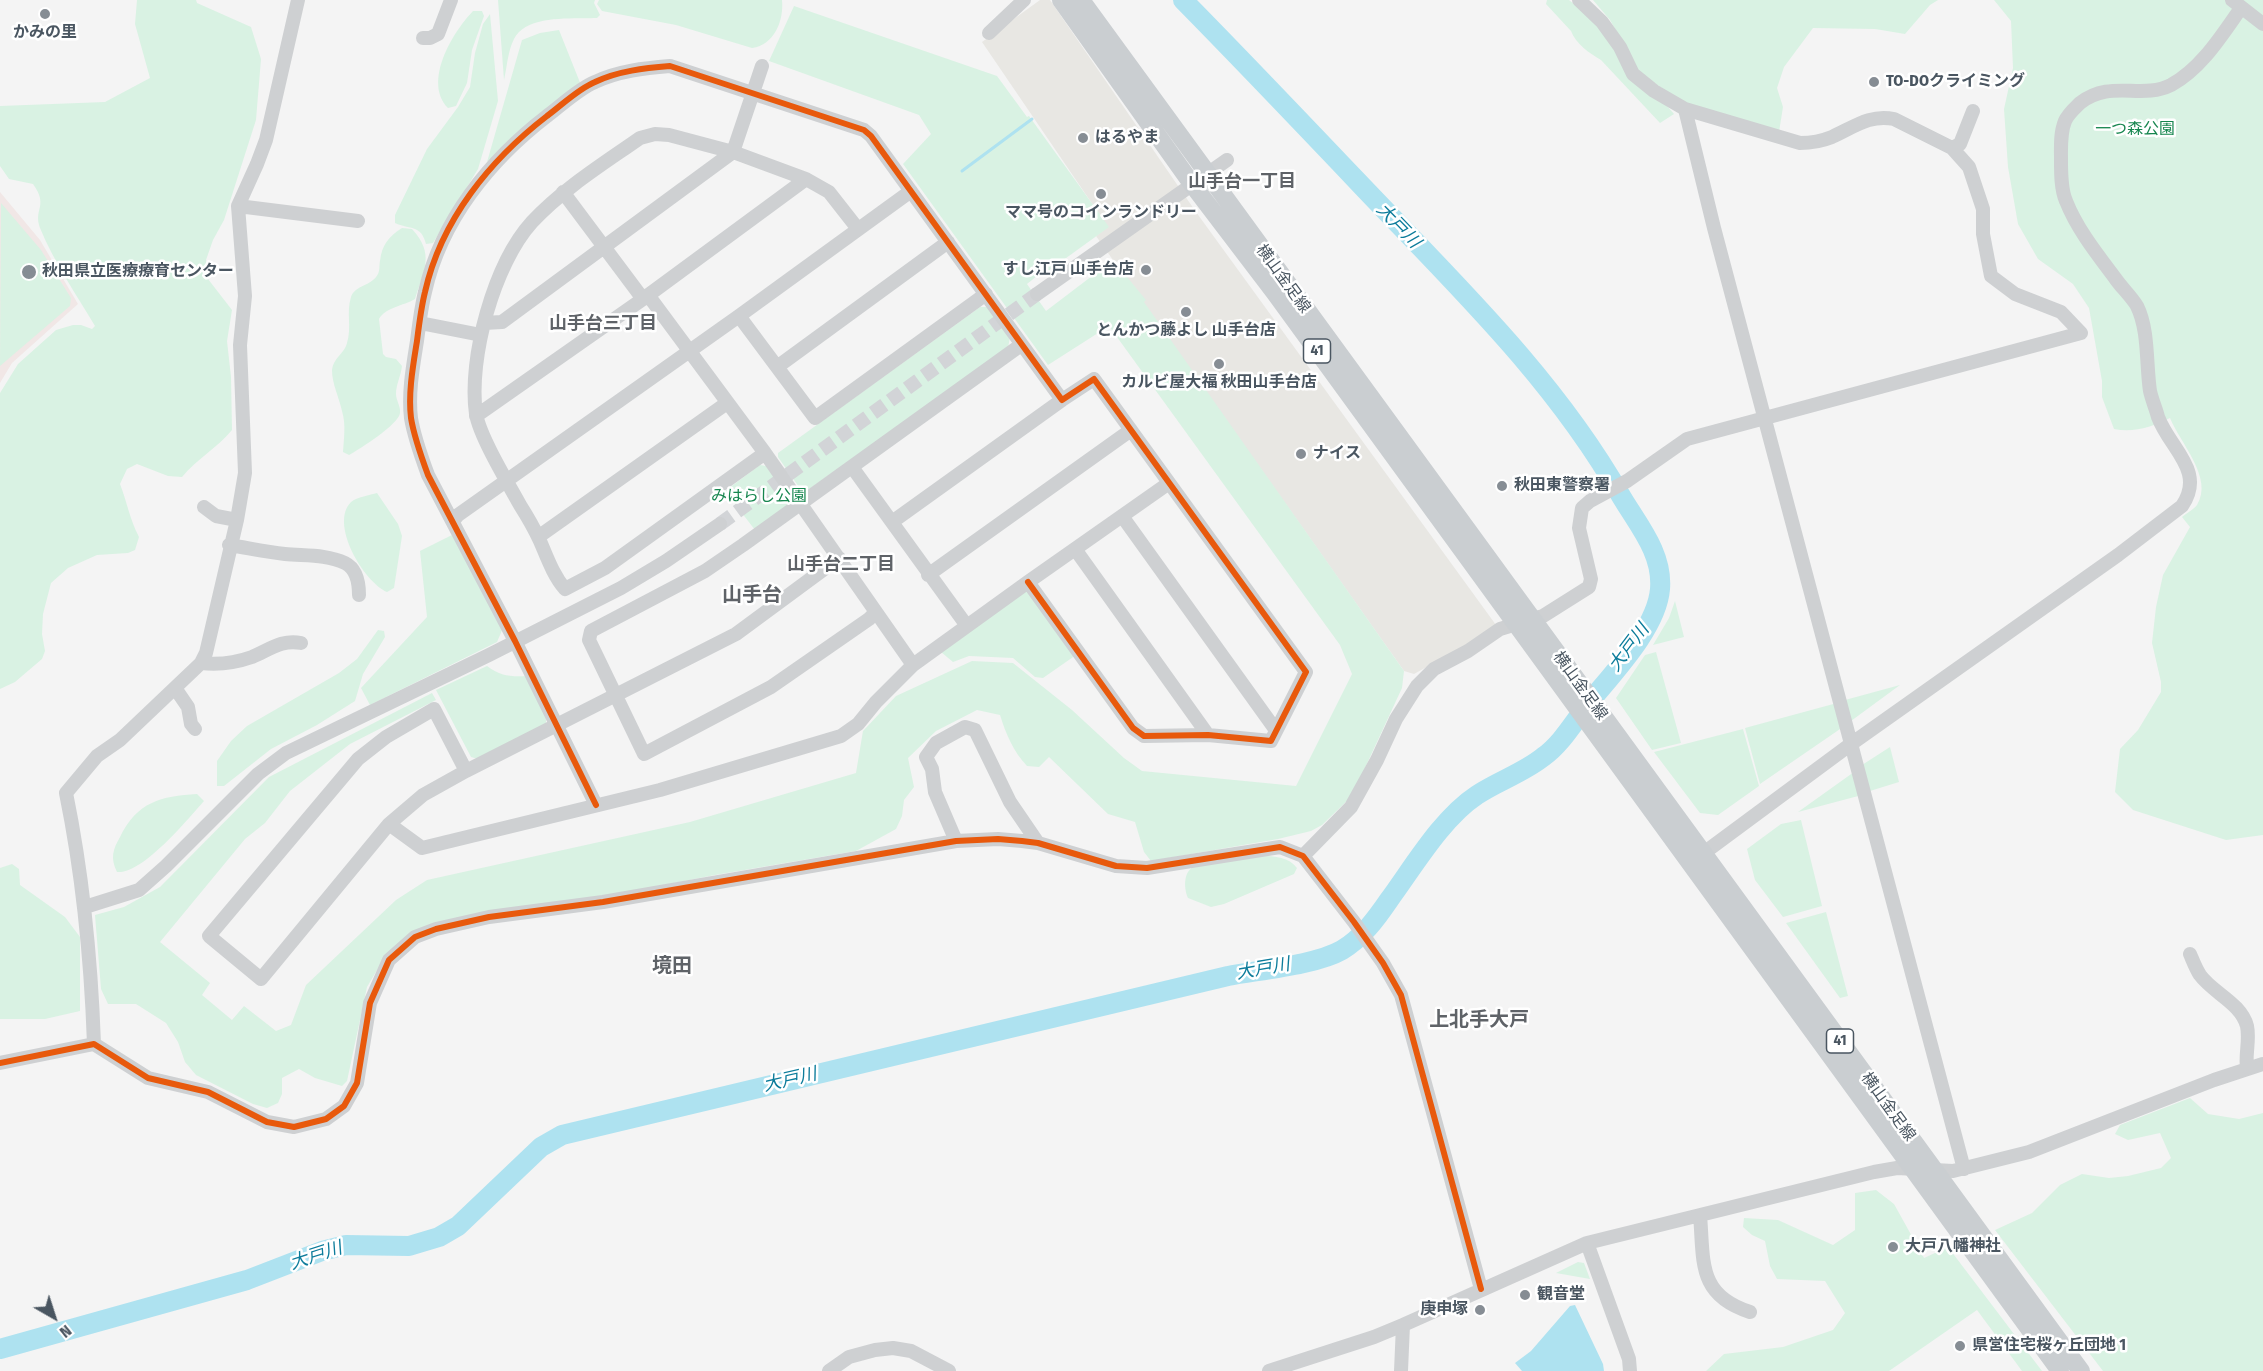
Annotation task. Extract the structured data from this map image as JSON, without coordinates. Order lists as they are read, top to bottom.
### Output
{
  "streets": {
    "main road": ["横山金足線", "41"]
  },
  "districts": [
    "山手台一丁目",
    "山手台三丁目",
    "山手台二丁目",
    "山手台",
    "境田",
    "上北手大戸"
  ],
  "water": ["大戸川"],
  "parks": ["一つ森公園", "みはらし公園"],
  "places": [
    "かみの里",
    "TO-DOクライミング",
    "はるやま",
    "ママ号のコインランドリー",
    "すし江戸 山手台店",
    "秋田県立医療療育センター",
    "とんかつ藤よし 山手台店",
    "カルビ屋大福 秋田山手台店",
    "ナイス",
    "秋田東警察署",
    "大戸八幡神社",
    "観音堂",
    "庚申塚",
    "県営住宅桜ヶ丘団地 1"
  ],
  "north": "bottom right"
}
